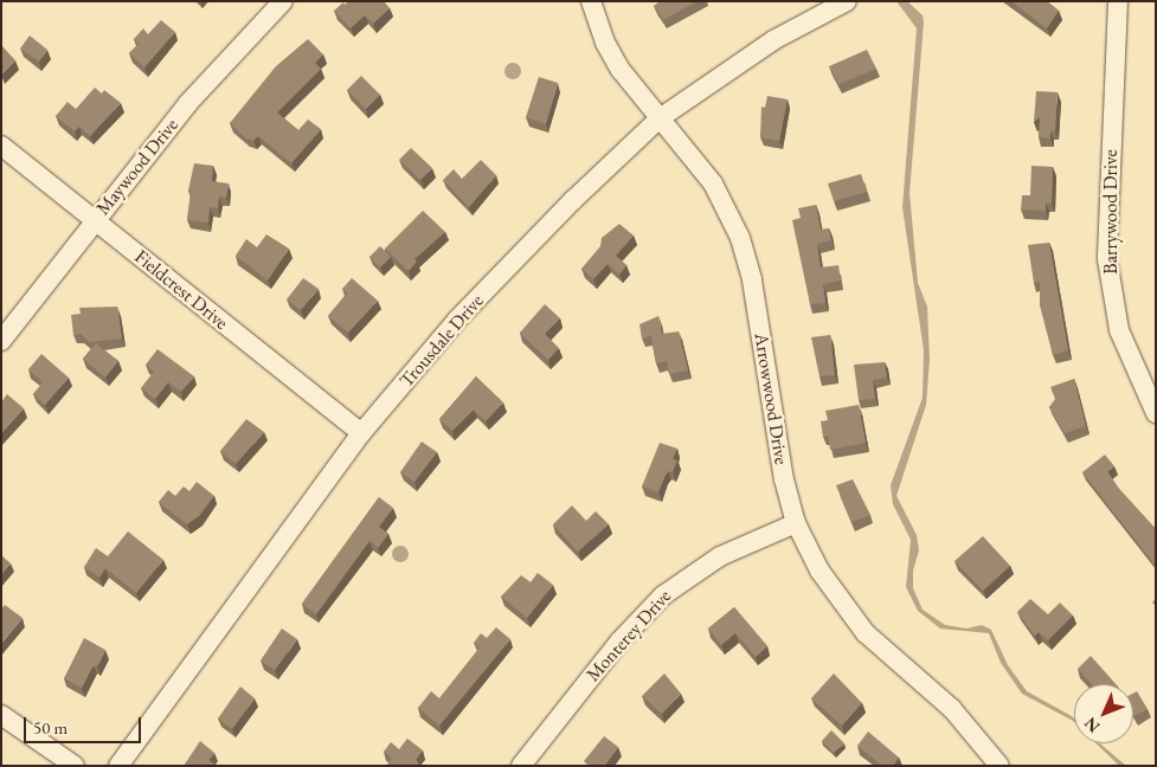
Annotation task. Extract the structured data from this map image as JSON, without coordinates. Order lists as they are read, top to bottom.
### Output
{
  "streets": {
    "street": [
      "Maywood Drive",
      "Barrywood Drive",
      "Fieldcrest Drive",
      "Trousdale Drive",
      "Arrowwood Drive",
      "Monterey Drive"
    ]
  },
  "crossings": [
    ["Maywood Drive", "Fieldcrest Drive"],
    ["Fieldcrest Drive", "Trousdale Drive"],
    ["Trousdale Drive", "Arrowwood Drive"],
    ["Arrowwood Drive", "Monterey Drive"]
  ],
  "scale_bar": "50 m",
  "north": "bottom left"
}
